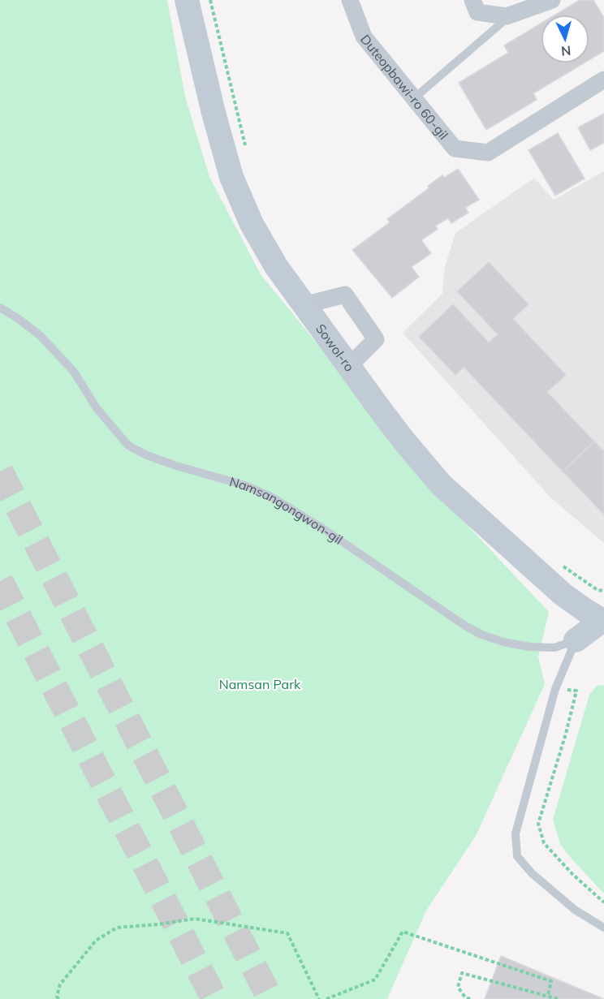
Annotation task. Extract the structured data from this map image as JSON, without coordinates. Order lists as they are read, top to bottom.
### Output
{
  "streets": {
    "main road": ["Sowol-ro", "Namsangongwon-gil"],
    "street": ["Duteopbawi-ro 60-gil"]
  },
  "crossings": [
    ["Sowol-ro", "Namsangongwon-gil"]
  ],
  "parks": ["Namsan Park"],
  "north": "bottom"
}
